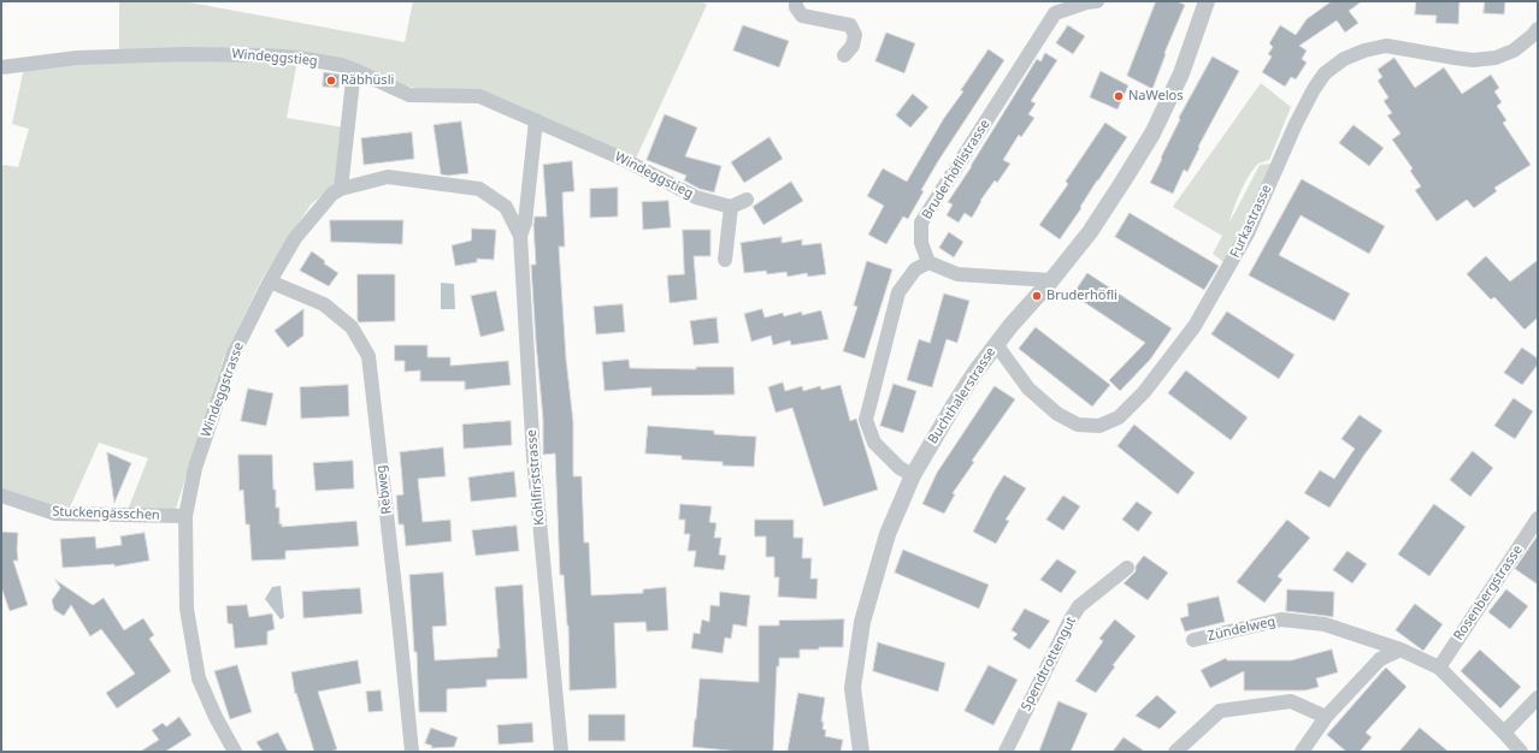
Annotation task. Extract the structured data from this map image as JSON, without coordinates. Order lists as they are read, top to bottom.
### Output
{
  "streets": {
    "street": [
      "Windeggstieg",
      "Bruderhöflistrasse",
      "Furkastrasse",
      "Windeggstrasse",
      "Buchthalerstrasse",
      "Kohlfirststrasse",
      "Rebweg",
      "Stuckengässchen",
      "Rosenbergstrasse",
      "Zündelweg",
      "Spendtrottengut"
    ]
  },
  "crossings": [
    ["Furkastrasse", "Buchthalerstrasse"],
    ["Windeggstrasse", "Kohlfirststrasse"],
    ["Windeggstrasse", "Rebweg"],
    ["Windeggstrasse", "Stuckengässchen"],
    ["Rosenbergstrasse", "Zündelweg"]
  ],
  "places": ["Räbhüsli", "NaWelos", "Bruderhöfli"]
}
